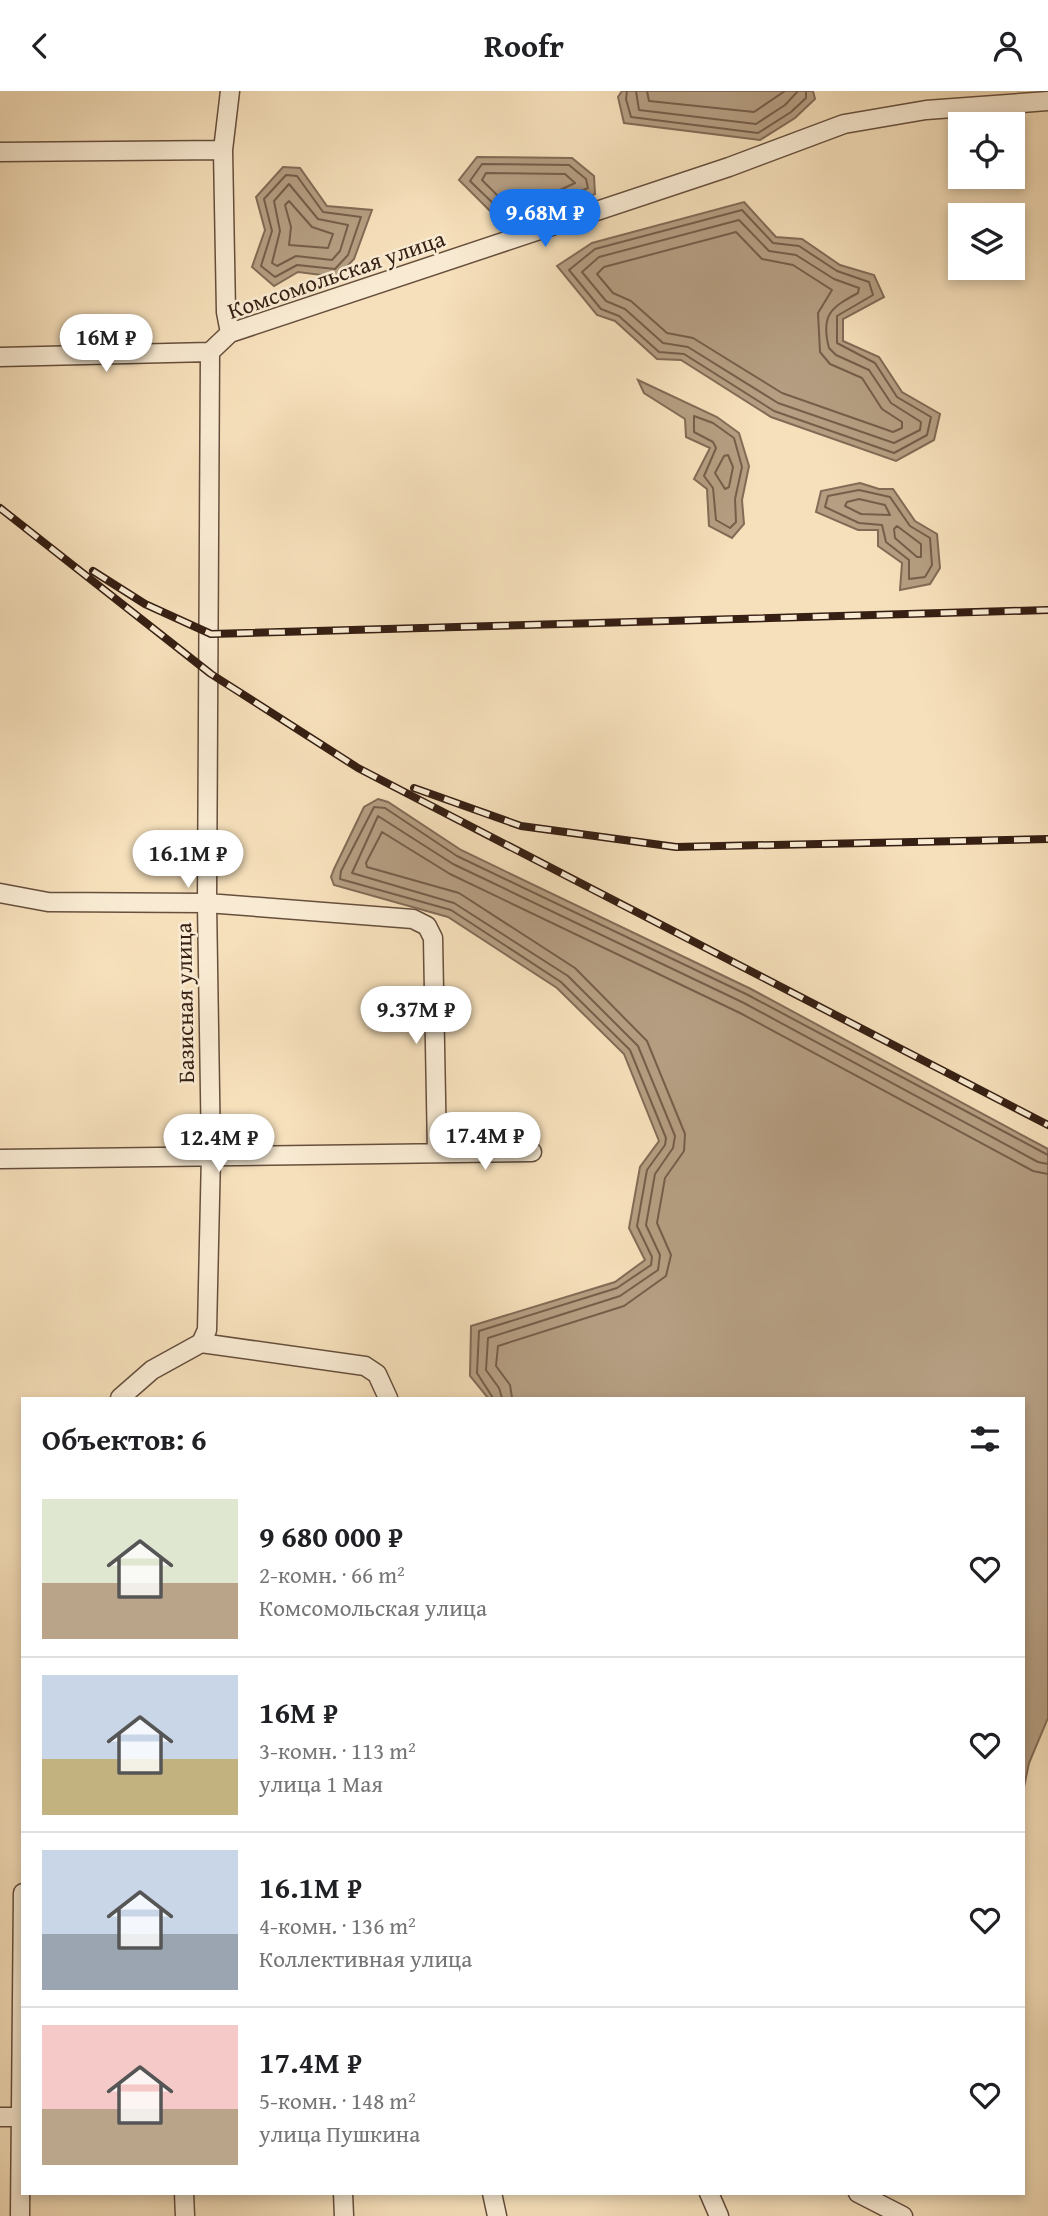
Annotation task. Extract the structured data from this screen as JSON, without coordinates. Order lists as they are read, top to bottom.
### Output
{
  "streets": {
    "street": ["Комсомольская улица", "Базисная улица"]
  },
  "crossings": [
    ["Комсомольская улица", "Базисная улица"]
  ],
  "page": {
    "header": "Roofr",
    "price": [
      "9.68M ₽",
      "16M ₽",
      "16.1M ₽",
      "9.37M ₽",
      "17.4M ₽",
      "12.4M ₽"
    ],
    "heading": "Объектов: 6",
    "list": [
      {
        "name": "9 680 000 ₽",
        "note": "2-комн. · 66 m² · Комсомольская улица"
      },
      {
        "name": "16M ₽",
        "note": "3-комн. · 113 m² · улица 1 Мая"
      },
      {
        "name": "16.1M ₽",
        "note": "4-комн. · 136 m² · Коллективная улица"
      },
      {
        "name": "17.4M ₽",
        "note": "5-комн. · 148 m² · улица Пушкина"
      }
    ]
  }
}
